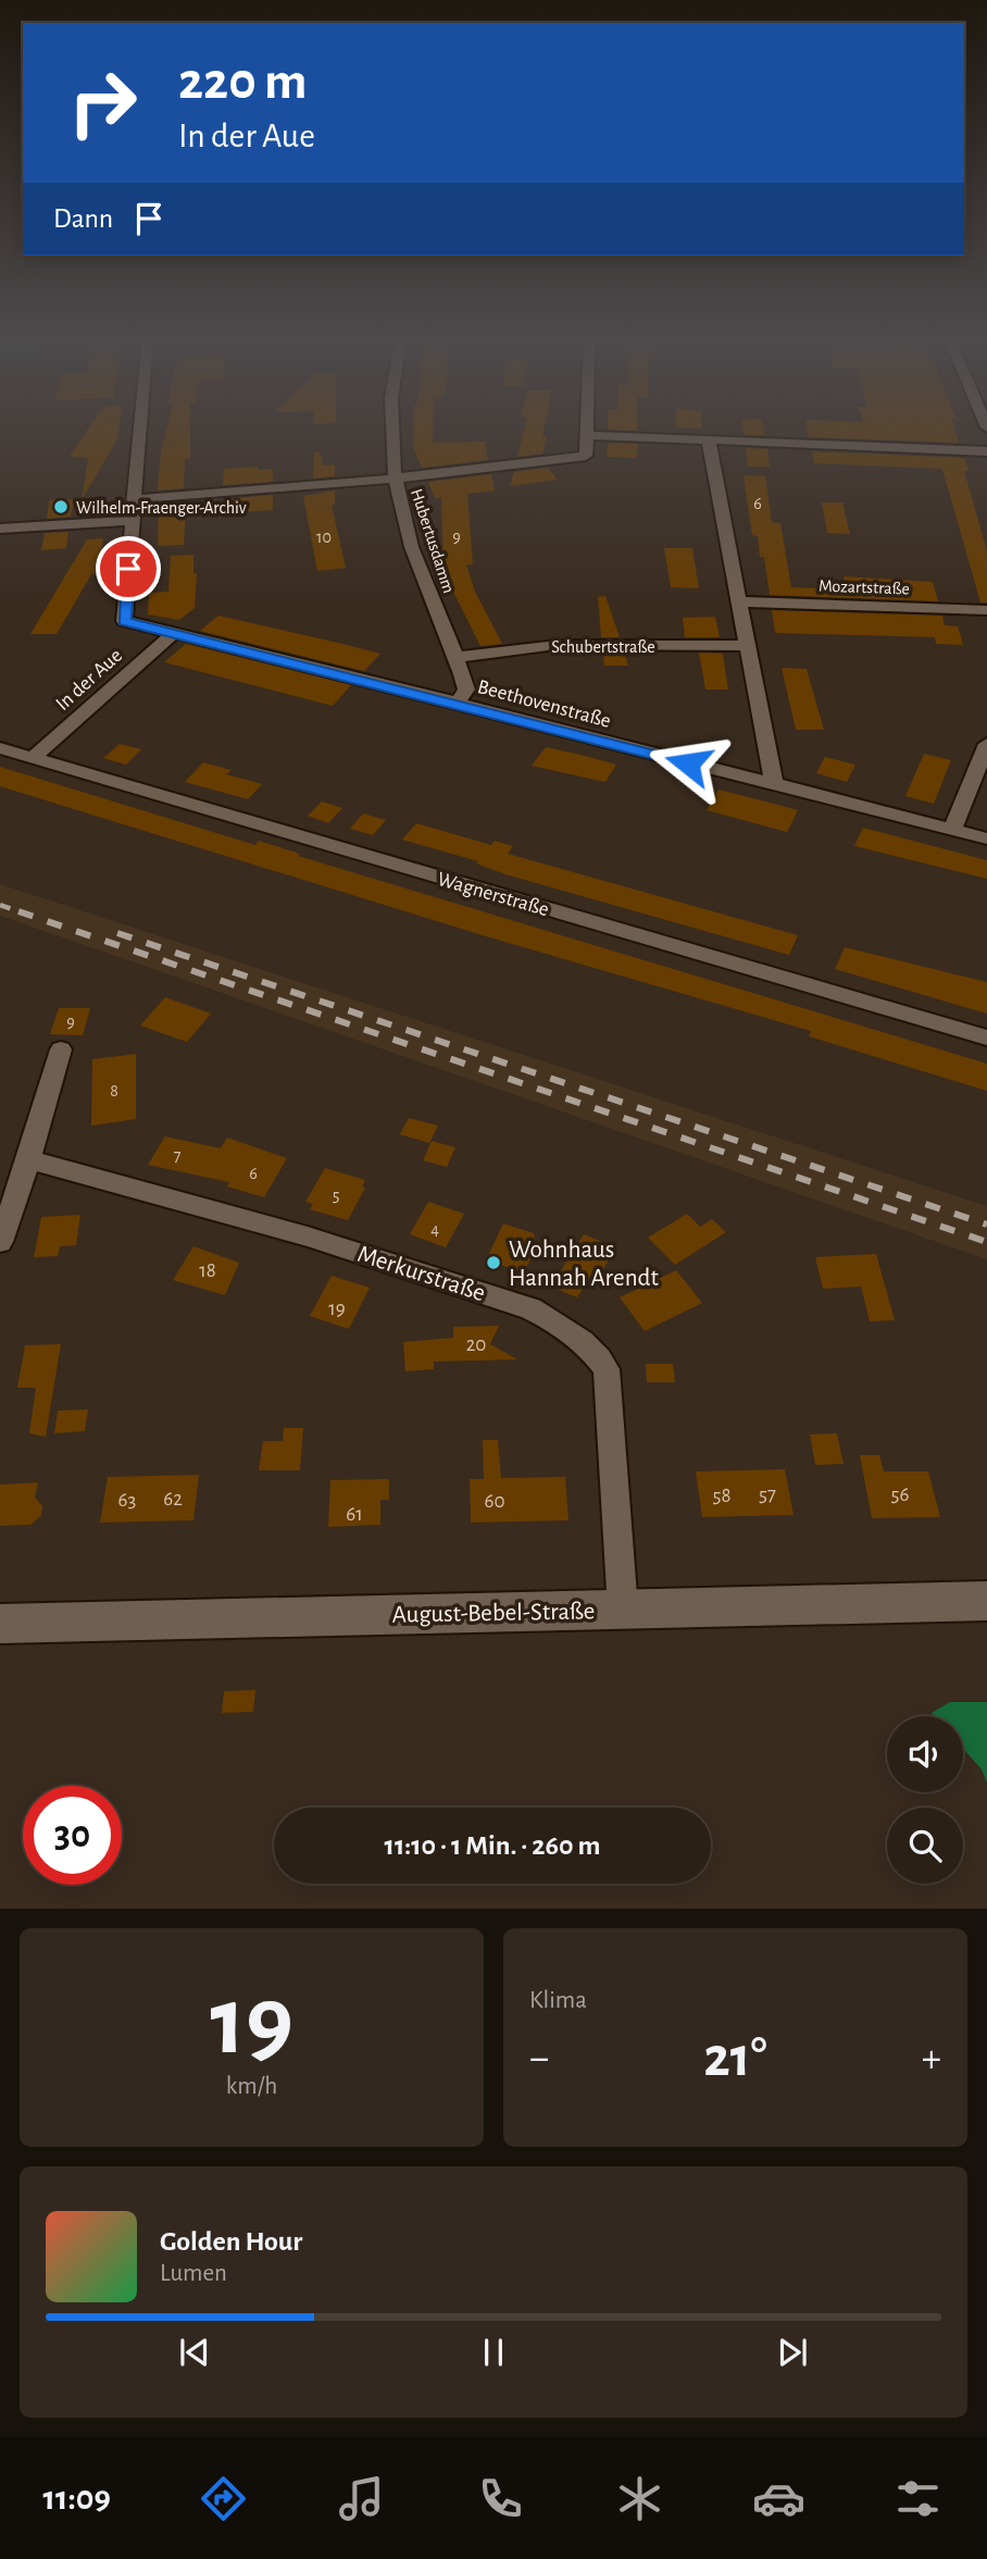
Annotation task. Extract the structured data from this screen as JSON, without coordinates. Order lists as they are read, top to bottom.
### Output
{
  "streets": {
    "street": [
      "Hubertusdamm",
      "Mozartstraße",
      "Schubertstraße",
      "In der Aue",
      "Beethovenstraße",
      "Wagnerstraße",
      "Merkurstraße",
      "August-Bebel-Straße"
    ]
  },
  "crossings": [
    ["Hubertusdamm", "Schubertstraße"],
    ["Hubertusdamm", "Beethovenstraße"],
    ["In der Aue", "Beethovenstraße"],
    ["In der Aue", "Wagnerstraße"],
    ["Merkurstraße", "August-Bebel-Straße"]
  ],
  "places": ["Wilhelm-Fraenger-Archiv", "Wohnhaus Hannah Arendt"],
  "house_numbers": [
    "6",
    "10",
    "9",
    "9",
    "8",
    "7",
    "6",
    "5",
    "4",
    "18",
    "19",
    "20",
    "57",
    "56",
    "58",
    "62",
    "63",
    "60",
    "61"
  ],
  "page": {
    "turn": ["220 m", "In der Aue"],
    "then": "Dann",
    "limit": "30",
    "trip": "11:10 · 1 Min. · 260 m",
    "tile": [
      ["19", "km/h"],
      "Klima"
    ],
    "heat": ["−", "21°", "+"],
    "song": ["Golden Hour", "Lumen"],
    "tabs": "11:09"
  }
}
